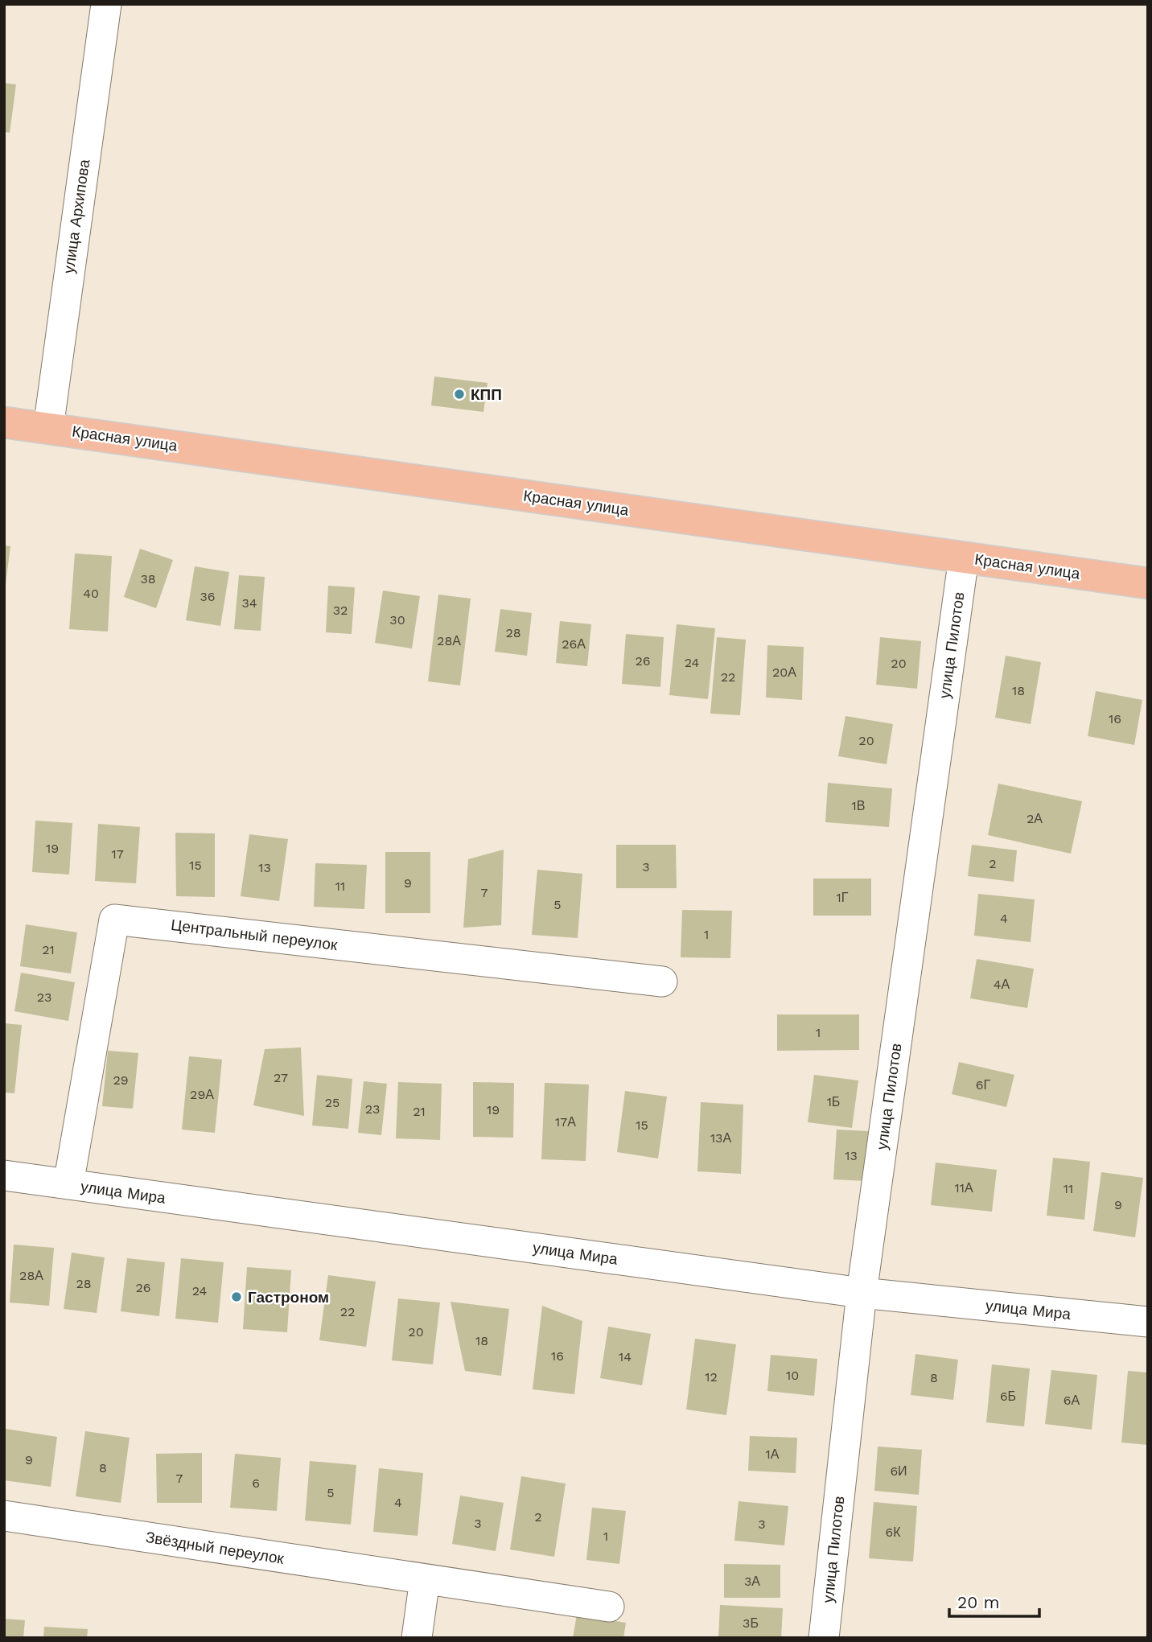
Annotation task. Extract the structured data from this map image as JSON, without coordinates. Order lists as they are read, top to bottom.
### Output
{
  "streets": {
    "main road": ["Красная улица"],
    "street": [
      "улица Архипова",
      "улица Пилотов",
      "Центральный переулок",
      "улица Мира",
      "Звёздный переулок"
    ]
  },
  "crossings": [
    ["улица Архипова", "Красная улица"],
    ["Красная улица", "улица Пилотов"],
    ["улица Пилотов", "улица Мира"],
    ["Центральный переулок", "улица Мира"]
  ],
  "places": ["КПП", "Гастроном"],
  "house_numbers": [
    "38",
    "40",
    "36",
    "34",
    "32",
    "30",
    "28",
    "28А",
    "26А",
    "26",
    "24",
    "20",
    "20А",
    "22",
    "18",
    "16",
    "20",
    "1В",
    "2А",
    "19",
    "17",
    "2",
    "15",
    "3",
    "13",
    "9",
    "11",
    "7",
    "1Г",
    "5",
    "4",
    "1",
    "21",
    "4А",
    "23",
    "1",
    "27",
    "29",
    "6Г",
    "29А",
    "1Б",
    "25",
    "23",
    "19",
    "21",
    "17А",
    "15",
    "13А",
    "13",
    "11А",
    "11",
    "9",
    "28А",
    "28",
    "26",
    "24",
    "22",
    "20",
    "18",
    "16",
    "14",
    "10",
    "12",
    "8",
    "6Б",
    "6А",
    "1А",
    "9",
    "8",
    "6И",
    "7",
    "6",
    "5",
    "4",
    "2",
    "3",
    "3",
    "6К",
    "1",
    "3А",
    "3Б"
  ],
  "scale_bar": "20 m"
}
